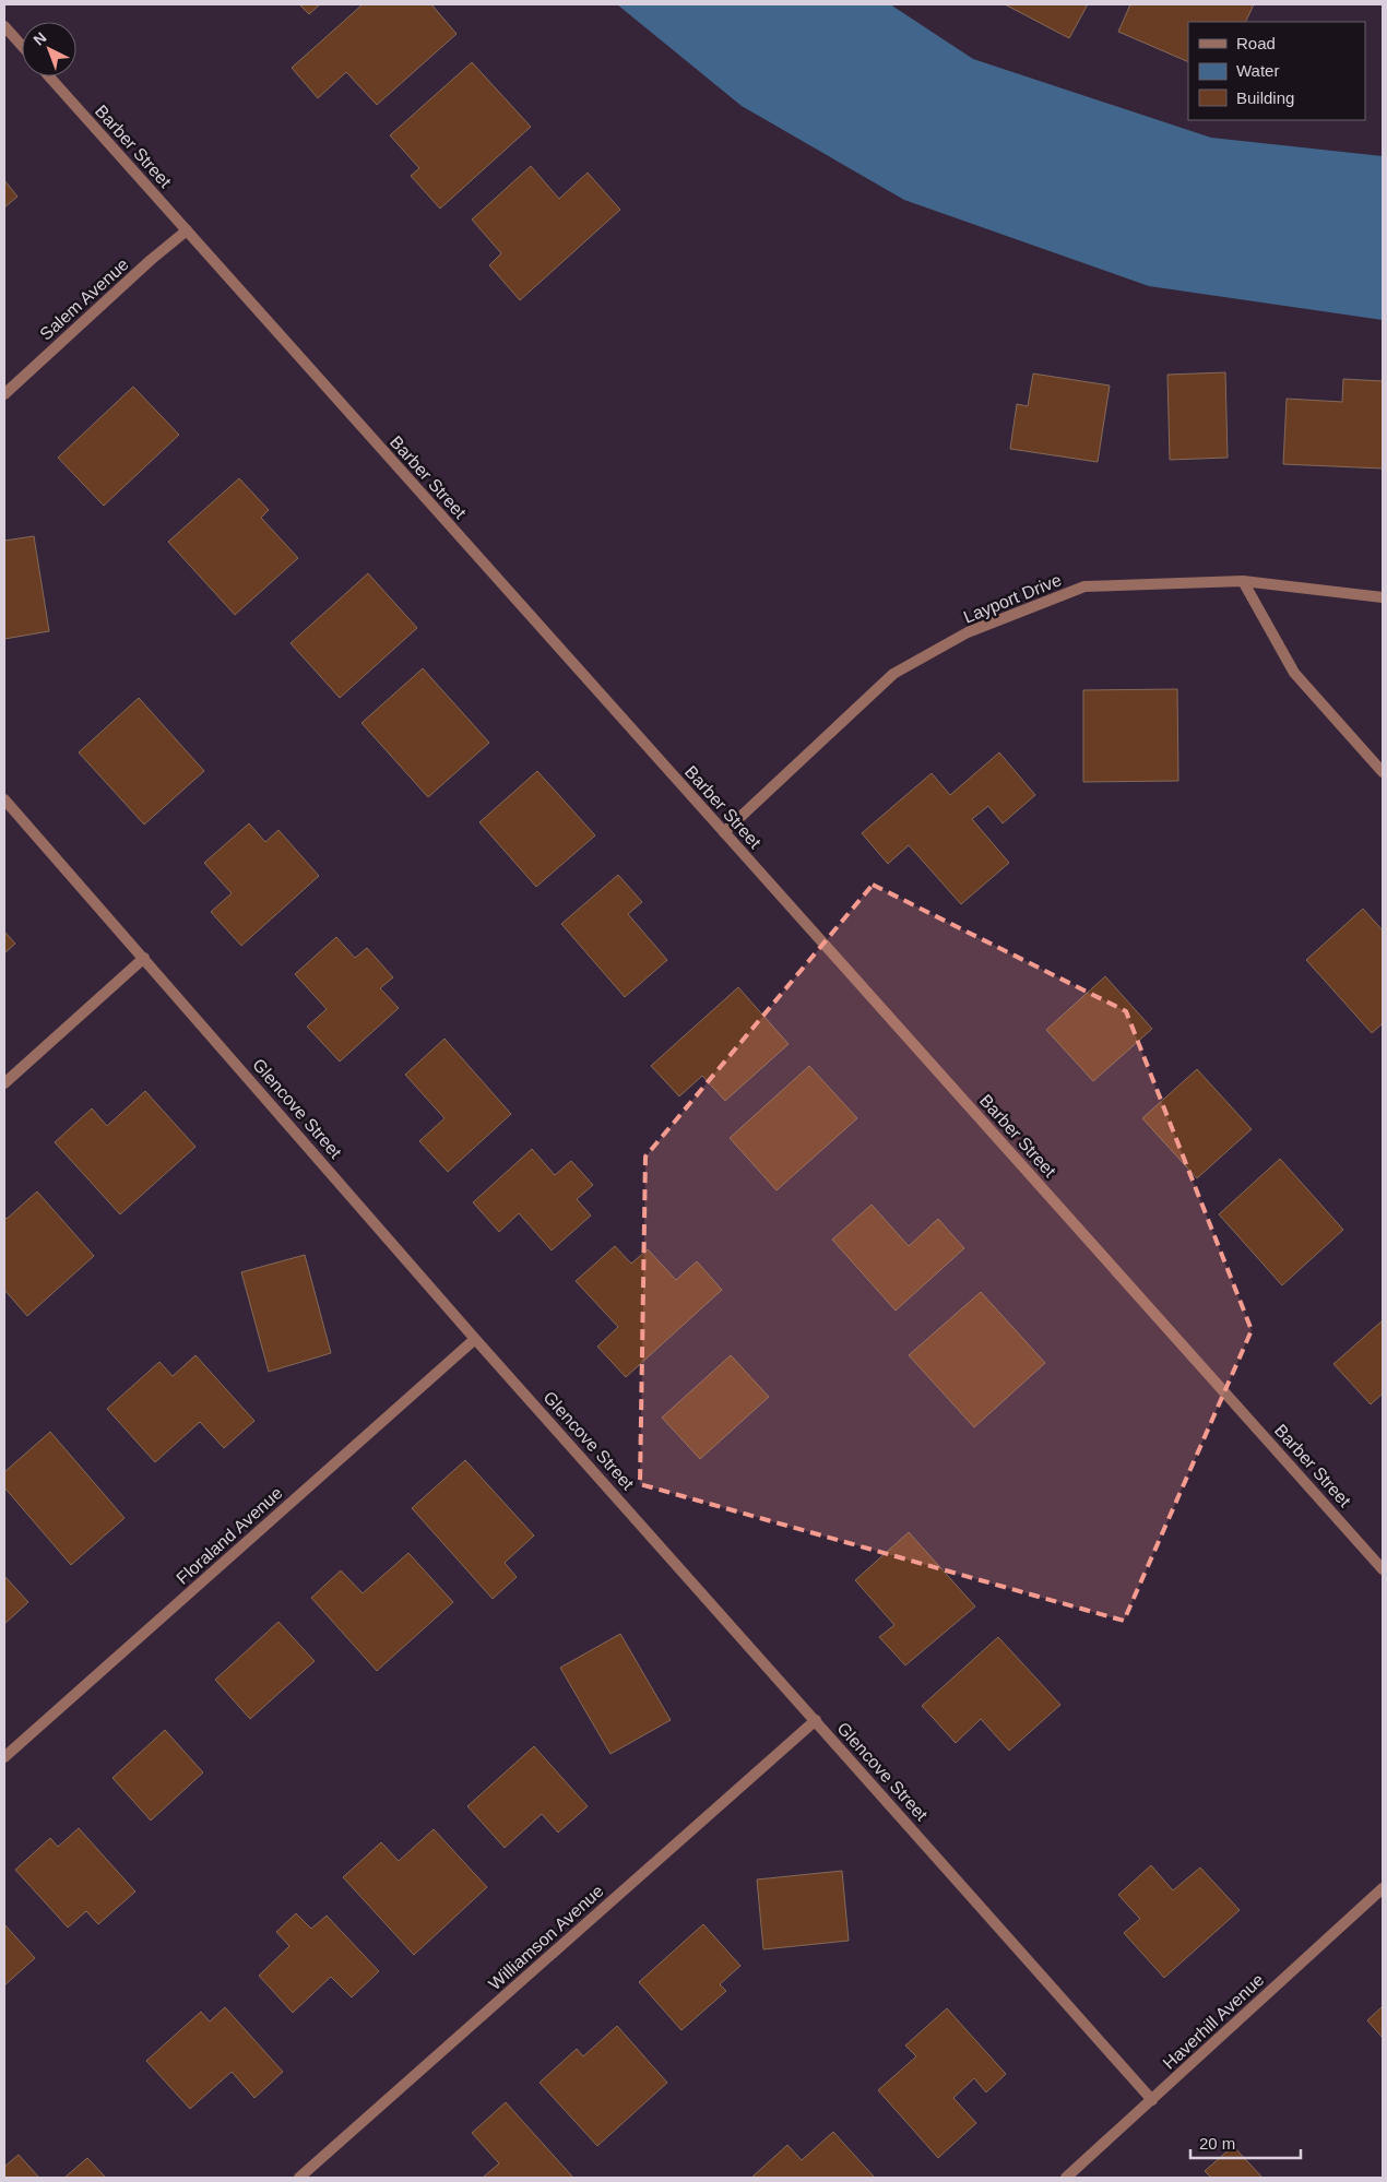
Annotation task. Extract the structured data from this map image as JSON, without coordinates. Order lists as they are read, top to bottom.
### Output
{
  "streets": {
    "street": [
      "Barber Street",
      "Salem Avenue",
      "Layport Drive",
      "Glencove Street",
      "Floraland Avenue",
      "Williamson Avenue",
      "Haverhill Avenue"
    ]
  },
  "crossings": [
    ["Barber Street", "Salem Avenue"],
    ["Barber Street", "Layport Drive"],
    ["Glencove Street", "Floraland Avenue"],
    ["Glencove Street", "Williamson Avenue"],
    ["Glencove Street", "Haverhill Avenue"]
  ],
  "legend": ["Road", "Water", "Building"],
  "scale_bar": "20 m",
  "north": "top left"
}
